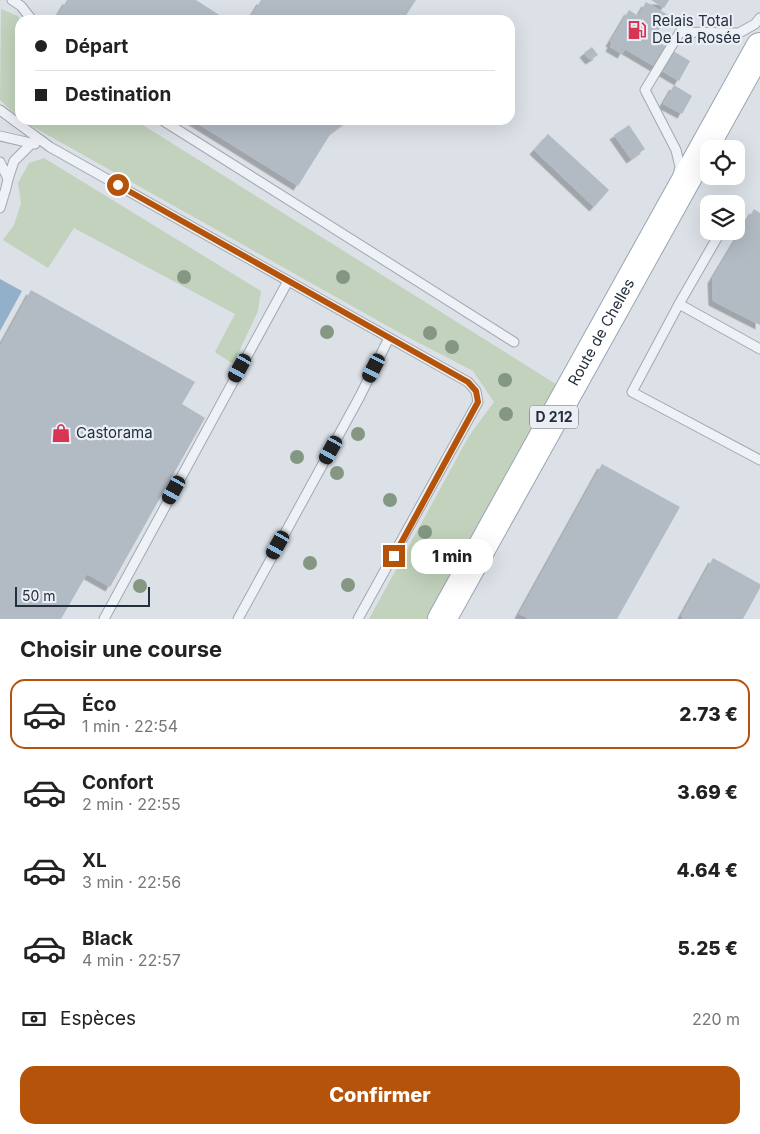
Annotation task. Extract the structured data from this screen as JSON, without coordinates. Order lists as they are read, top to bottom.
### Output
{
  "streets": {
    "main road": ["Route de Chelles", "D 212"]
  },
  "places": {
    "fuel station": ["Relais Total De La Rosée"],
    "shop": ["Castorama"]
  },
  "scale_bar": "50 m",
  "page": {
    "banner": ["Départ", "Destination"],
    "bubble": "1 min",
    "scale": "50 m",
    "heading": "Choisir une course",
    "list": [
      {
        "name": "Éco",
        "note": "1 min · 22:54",
        "value": "2.73 €"
      },
      {
        "name": "Confort",
        "note": "2 min · 22:55",
        "value": "3.69 €"
      },
      {
        "name": "XL",
        "note": "3 min · 22:56",
        "value": "4.64 €"
      },
      {
        "name": "Black",
        "note": "4 min · 22:57",
        "value": "5.25 €"
      }
    ],
    "pay": ["Espèces", "220 m"],
    "buttons": "Confirmer"
  }
}
